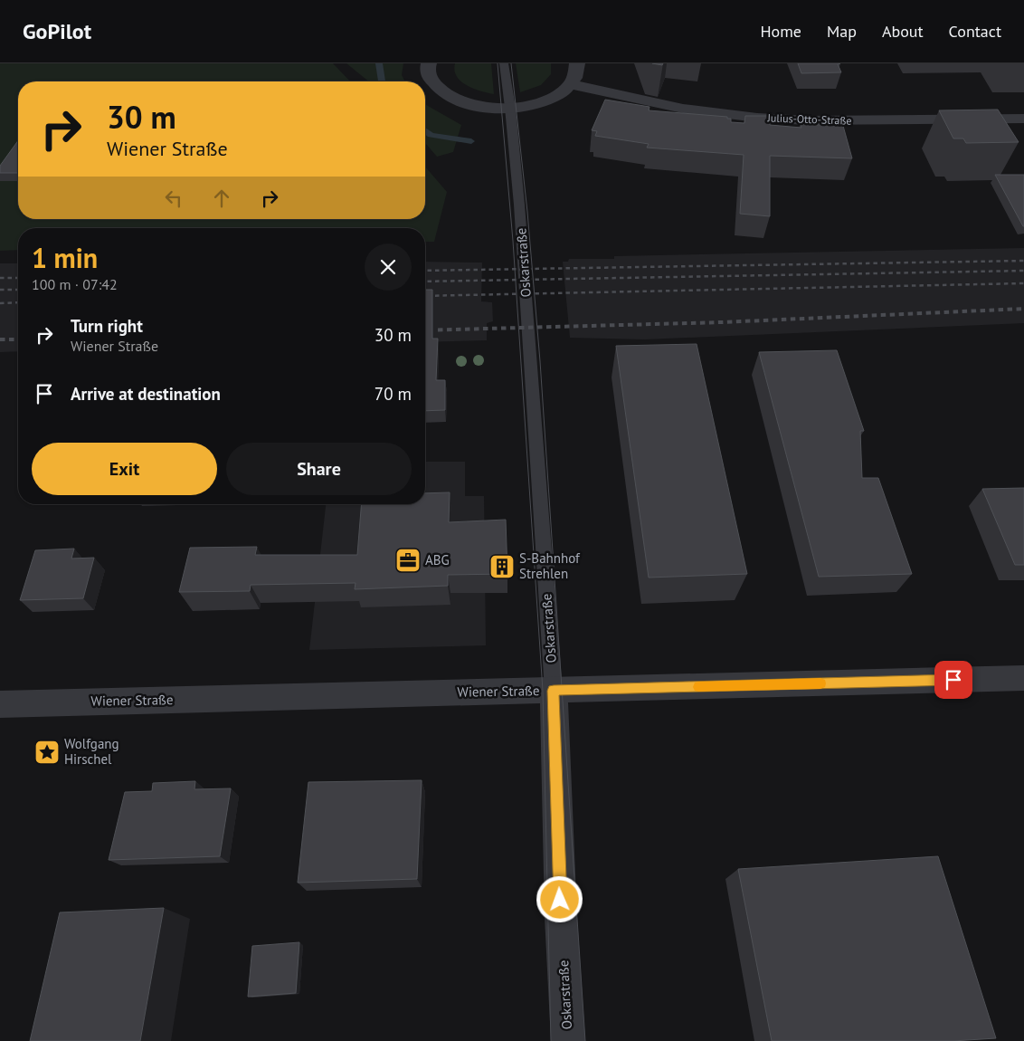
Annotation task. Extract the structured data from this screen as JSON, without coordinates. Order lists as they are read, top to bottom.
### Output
{
  "streets": {
    "street": ["Julius-Otto-Straße", "Oskarstraße", "Wiener Straße"]
  },
  "crossings": [
    ["Oskarstraße", "Wiener Straße"]
  ],
  "places": {
    "office": ["ABG"],
    "building": ["S-Bahnhof Strehlen"],
    "place": ["Wolfgang Hirschel"]
  },
  "page": {
    "header": "GoPilot",
    "nav": [
      "Home",
      "Map",
      "About",
      "Contact"
    ],
    "turn": ["30 m", "Wiener Straße"],
    "heading": ["1 min", "100 m · 07:42"],
    "list": [
      {
        "name": "Turn right",
        "note": "Wiener Straße",
        "value": "30 m"
      },
      {
        "name": "Arrive at destination",
        "value": "70 m"
      }
    ],
    "buttons": ["Exit", "Share"]
  }
}
